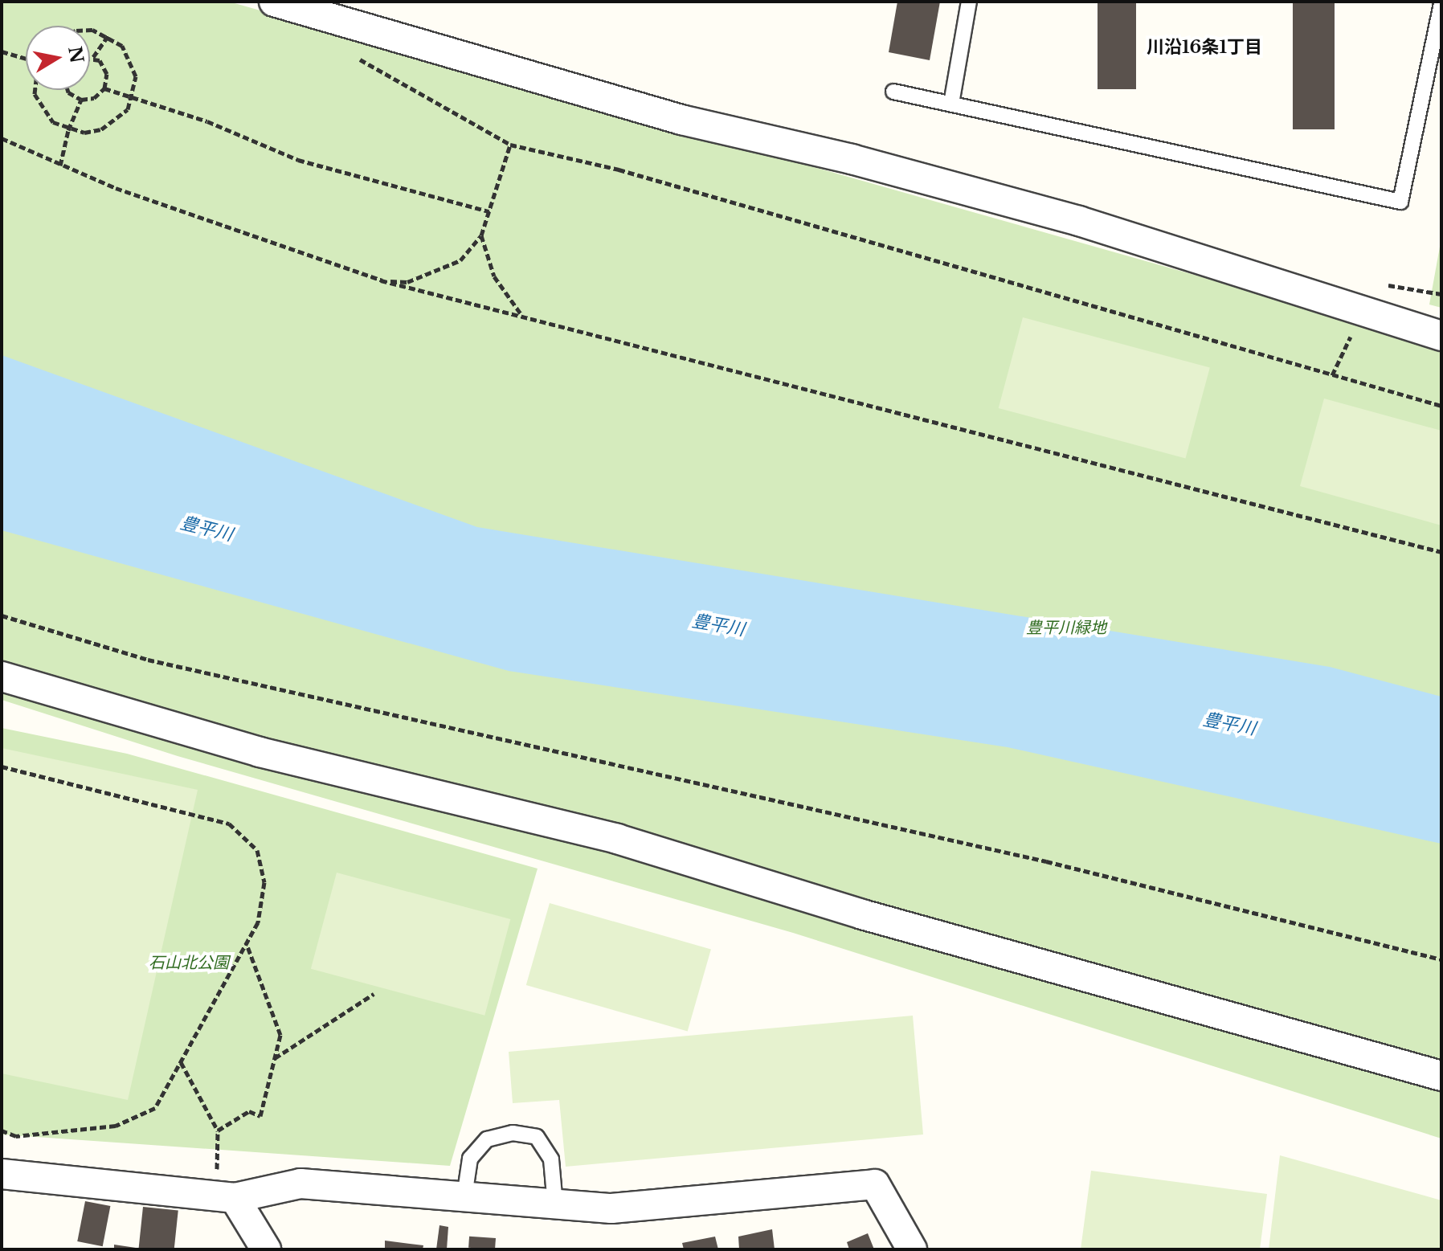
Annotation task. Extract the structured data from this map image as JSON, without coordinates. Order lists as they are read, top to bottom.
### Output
{
  "districts": ["川沿16条1丁目"],
  "water": ["豊平川"],
  "parks": ["豊平川緑地", "石山北公園"],
  "north": "right"
}
